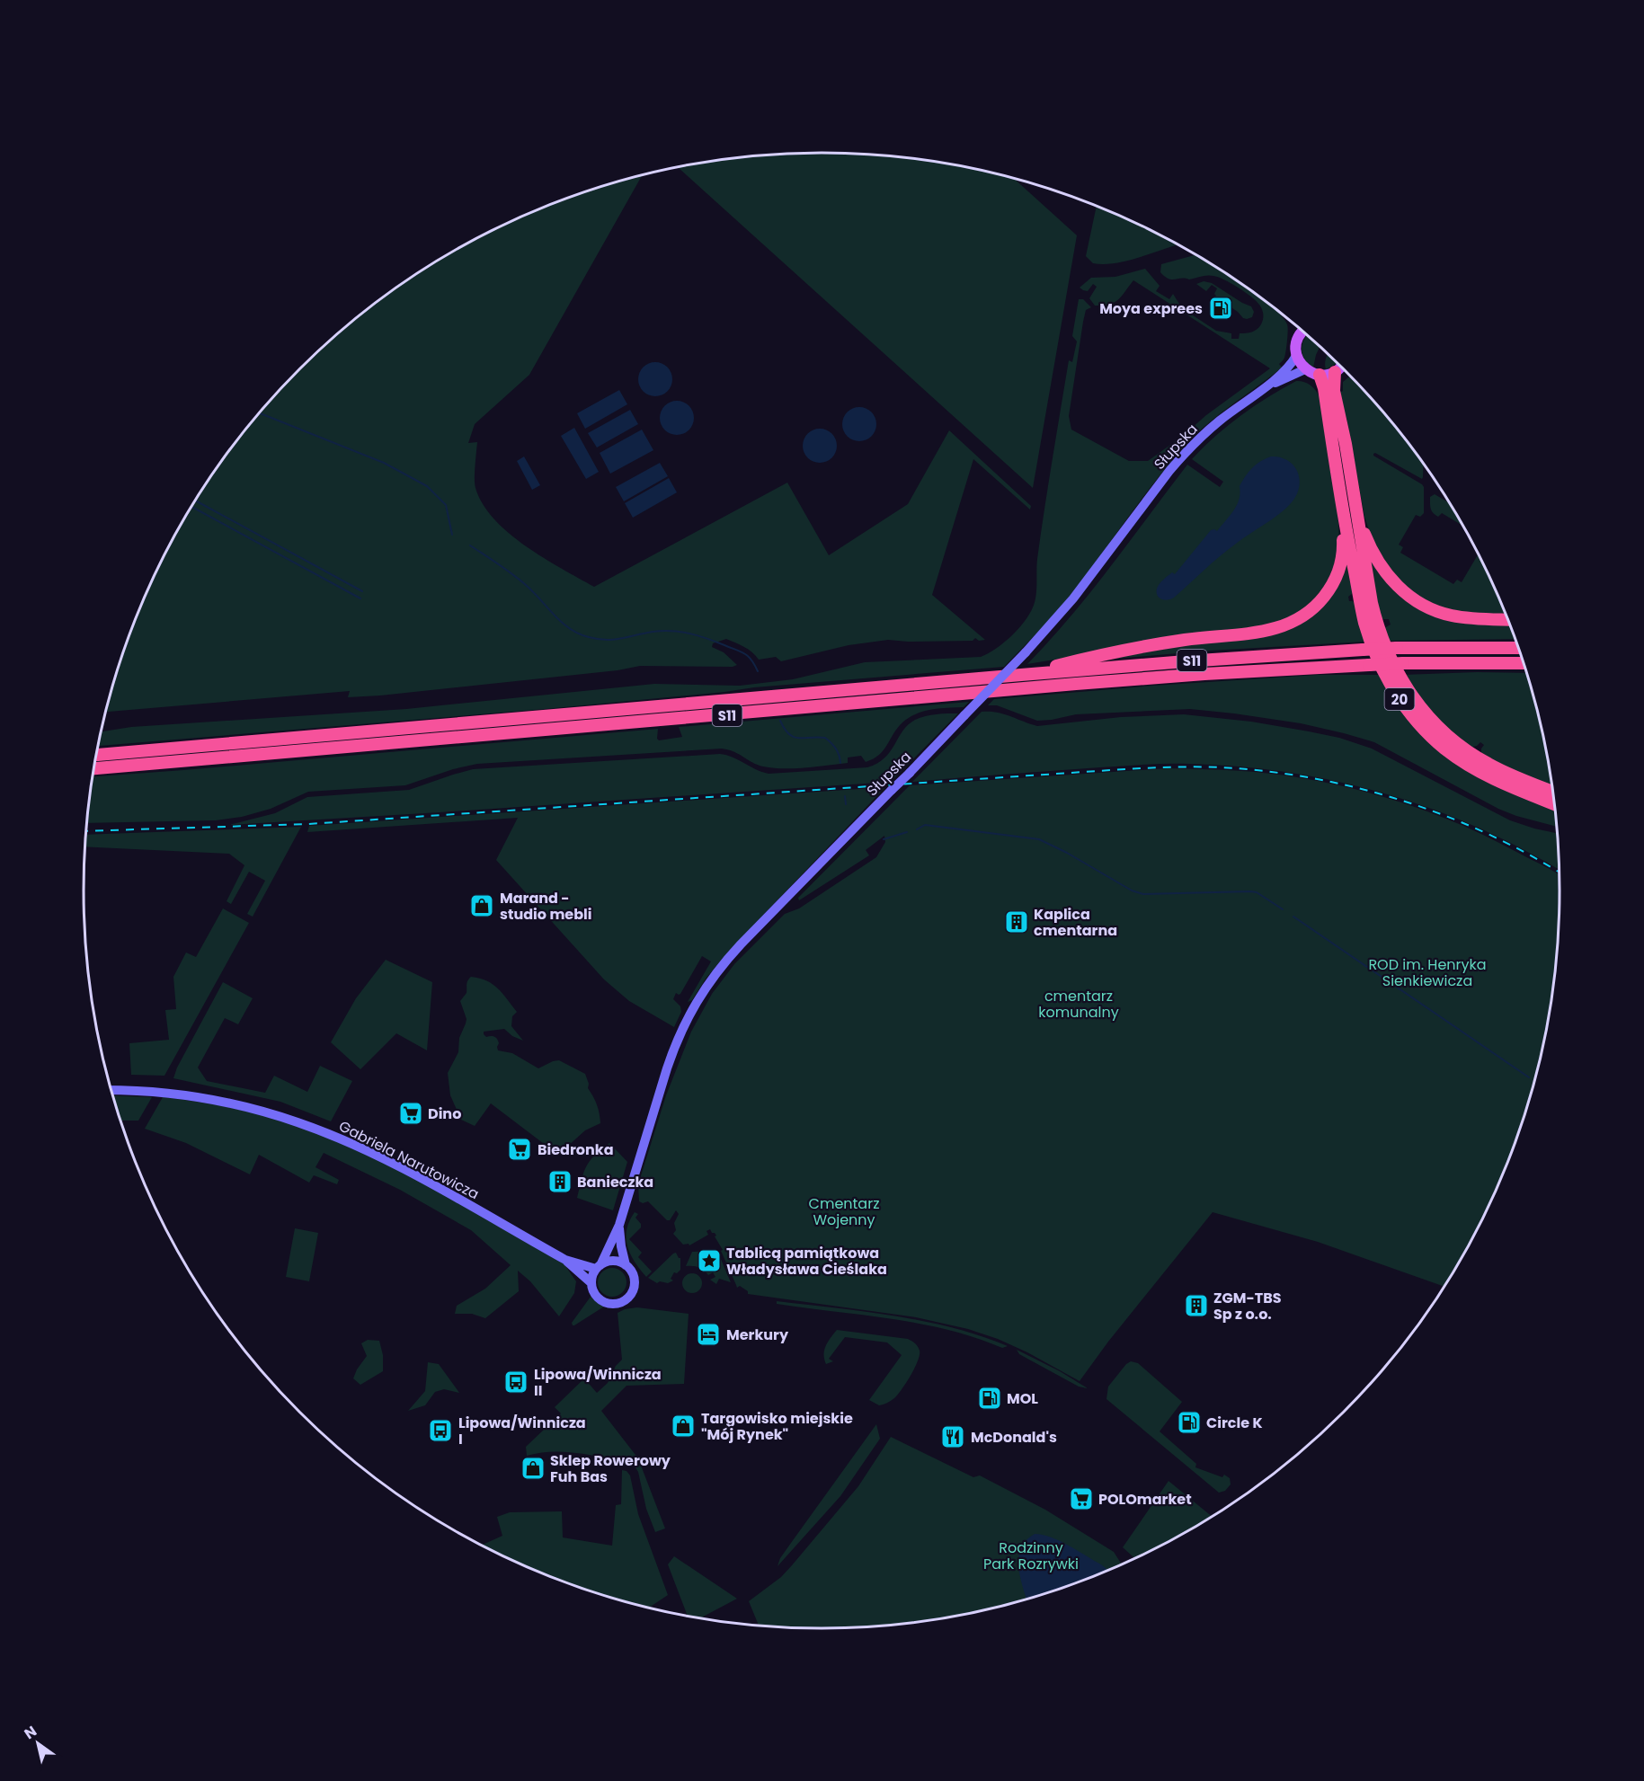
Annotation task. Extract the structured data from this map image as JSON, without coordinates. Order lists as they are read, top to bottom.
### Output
{
  "streets": {
    "highway": ["S11", "20"],
    "main road": ["Słupska", "Gabriela Narutowicza"]
  },
  "crossings": [
    ["Słupska", "Gabriela Narutowicza"]
  ],
  "parks": [
    "ROD im. Henryka Sienkiewicza",
    "cmentarz komunalny",
    "Cmentarz Wojenny",
    "Rodzinny Park Rozrywki"
  ],
  "places": {
    "fuel station": ["Moya exprees", "MOL", "Circle K"],
    "shop": ["Marand - studio mebli", "Targowisko miejskie \"Mój Rynek\"", "Sklep Rowerowy Fuh Bas"],
    "building": ["Kaplica cmentarna", "Banieczka", "ZGM-TBS Sp z o.o."],
    "supermarket": ["Dino", "Biedronka", "POLOmarket"],
    "place": ["Tablicą pamiątkowa Władysława Cieślaka"],
    "hotel": ["Merkury"],
    "bus stop": ["Lipowa/Winnicza II", "Lipowa/Winnicza I"],
    "restaurant": ["McDonald's"]
  },
  "north": "top left"
}
